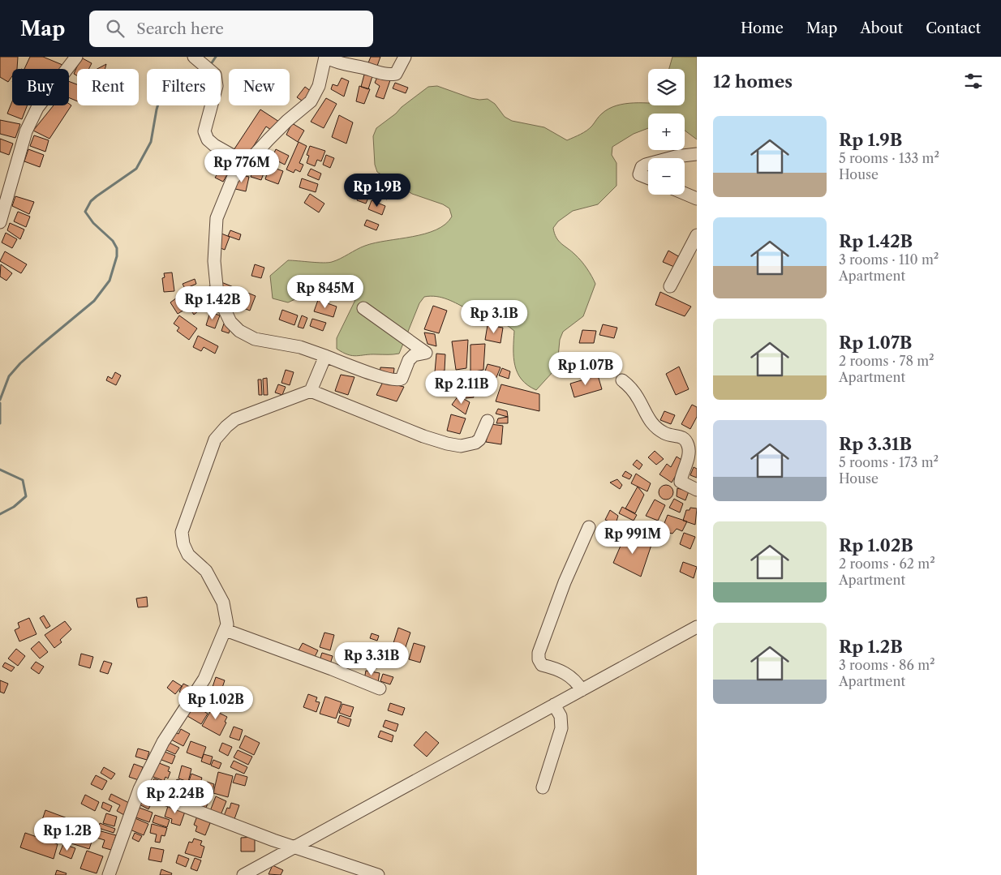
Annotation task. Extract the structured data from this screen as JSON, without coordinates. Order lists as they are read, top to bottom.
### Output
{
  "page": {
    "header": "Map",
    "search": "Search here",
    "nav": [
      "Home",
      "Map",
      "About",
      "Contact"
    ],
    "heading": "12 homes",
    "map_buttons": ["+", "−"],
    "chip": [
      "Buy",
      "Rent",
      "Filters",
      "New"
    ],
    "list": [
      {
        "name": "Rp 1.9B",
        "note": "5 rooms · 133 m² · House"
      },
      {
        "name": "Rp 1.42B",
        "note": "3 rooms · 110 m² · Apartment"
      },
      {
        "name": "Rp 1.07B",
        "note": "2 rooms · 78 m² · Apartment"
      },
      {
        "name": "Rp 3.31B",
        "note": "5 rooms · 173 m² · House"
      },
      {
        "name": "Rp 1.02B",
        "note": "2 rooms · 62 m² · Apartment"
      },
      {
        "name": "Rp 1.2B",
        "note": "3 rooms · 86 m² · Apartment"
      }
    ],
    "price": [
      "Rp 776M",
      "Rp 1.9B",
      "Rp 845M",
      "Rp 1.42B",
      "Rp 3.1B",
      "Rp 1.07B",
      "Rp 2.11B",
      "Rp 991M",
      "Rp 3.31B",
      "Rp 1.02B",
      "Rp 2.24B",
      "Rp 1.2B"
    ]
  }
}
